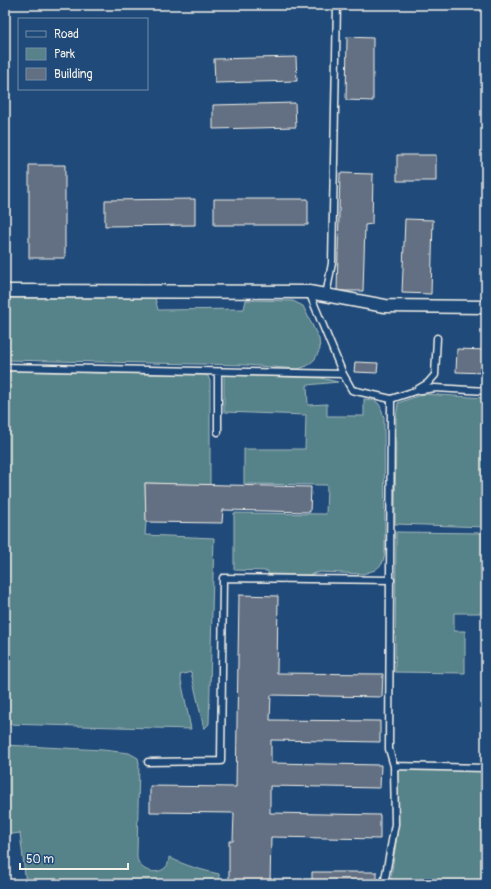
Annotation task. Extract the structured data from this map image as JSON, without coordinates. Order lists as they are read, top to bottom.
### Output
{
  "legend": ["Road", "Park", "Building"],
  "scale_bar": "50 m"
}
